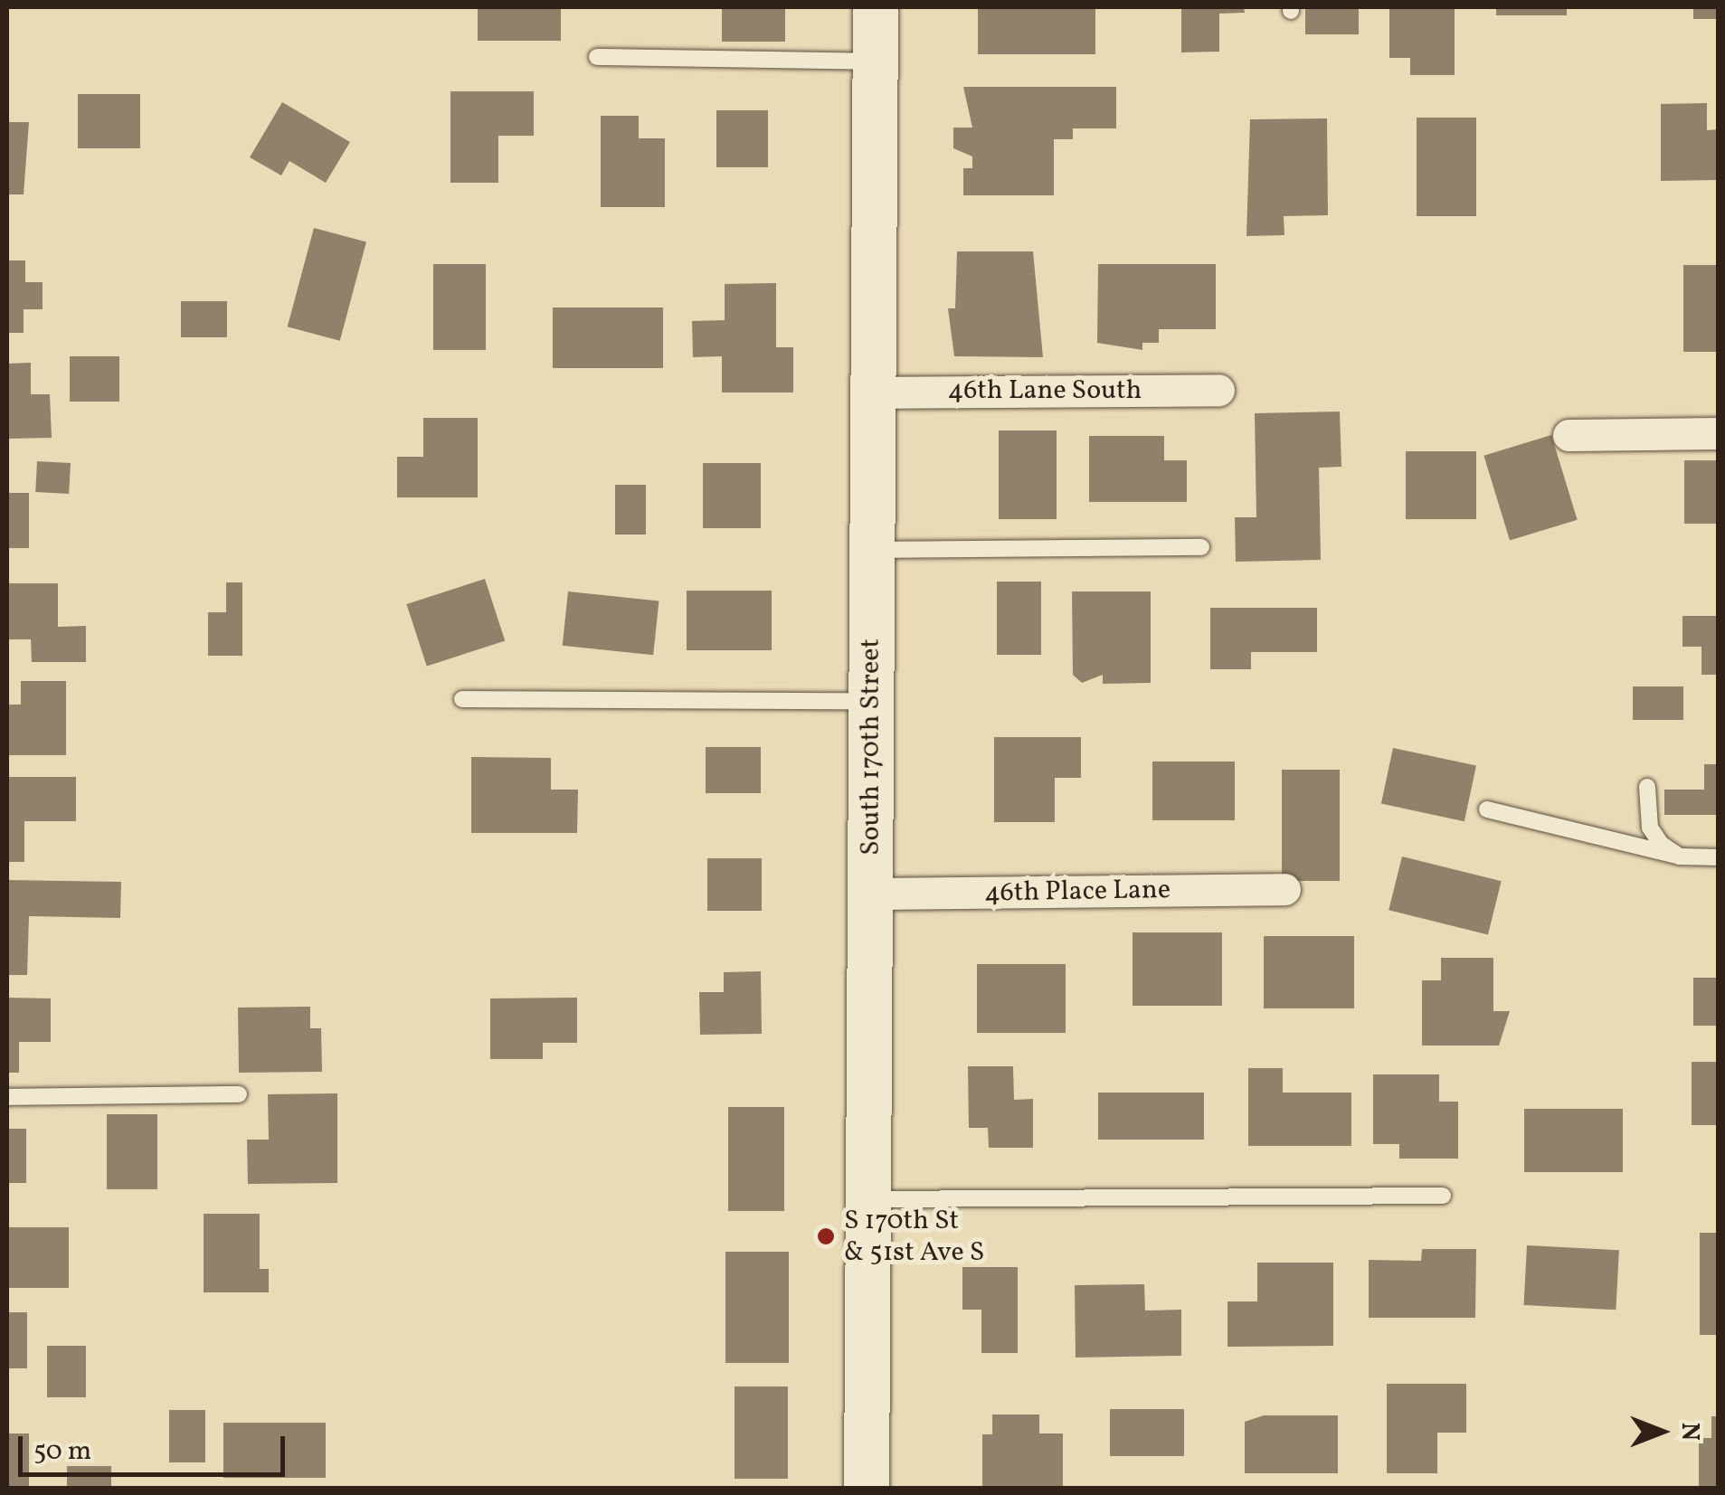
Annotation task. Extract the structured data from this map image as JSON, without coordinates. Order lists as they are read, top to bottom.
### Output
{
  "streets": {
    "street": ["46th Lane South", "South 170th Street", "46th Place Lane"]
  },
  "crossings": [
    ["46th Lane South", "South 170th Street"],
    ["South 170th Street", "46th Place Lane"]
  ],
  "places": ["S 170th St & 51st Ave S"],
  "scale_bar": "50 m",
  "north": "right"
}
